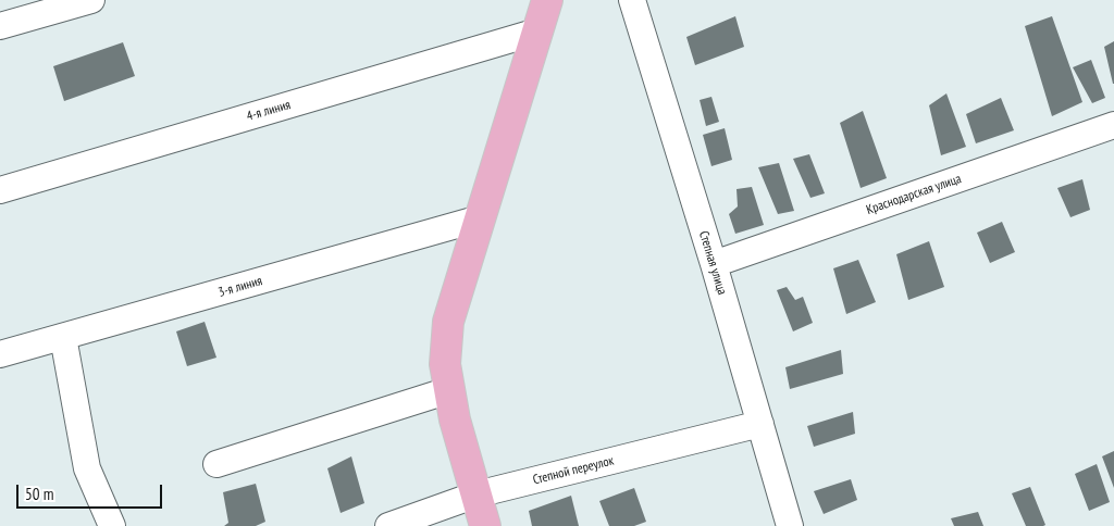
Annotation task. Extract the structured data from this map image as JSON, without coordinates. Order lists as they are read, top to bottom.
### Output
{
  "streets": {
    "street": [
      "4-я линия",
      "Краснодарская улица",
      "Степная улица",
      "3-я линия",
      "Степной переулок"
    ]
  },
  "crossings": [
    ["Краснодарская улица", "Степная улица"],
    ["Степная улица", "Степной переулок"]
  ],
  "scale_bar": "50 m"
}
